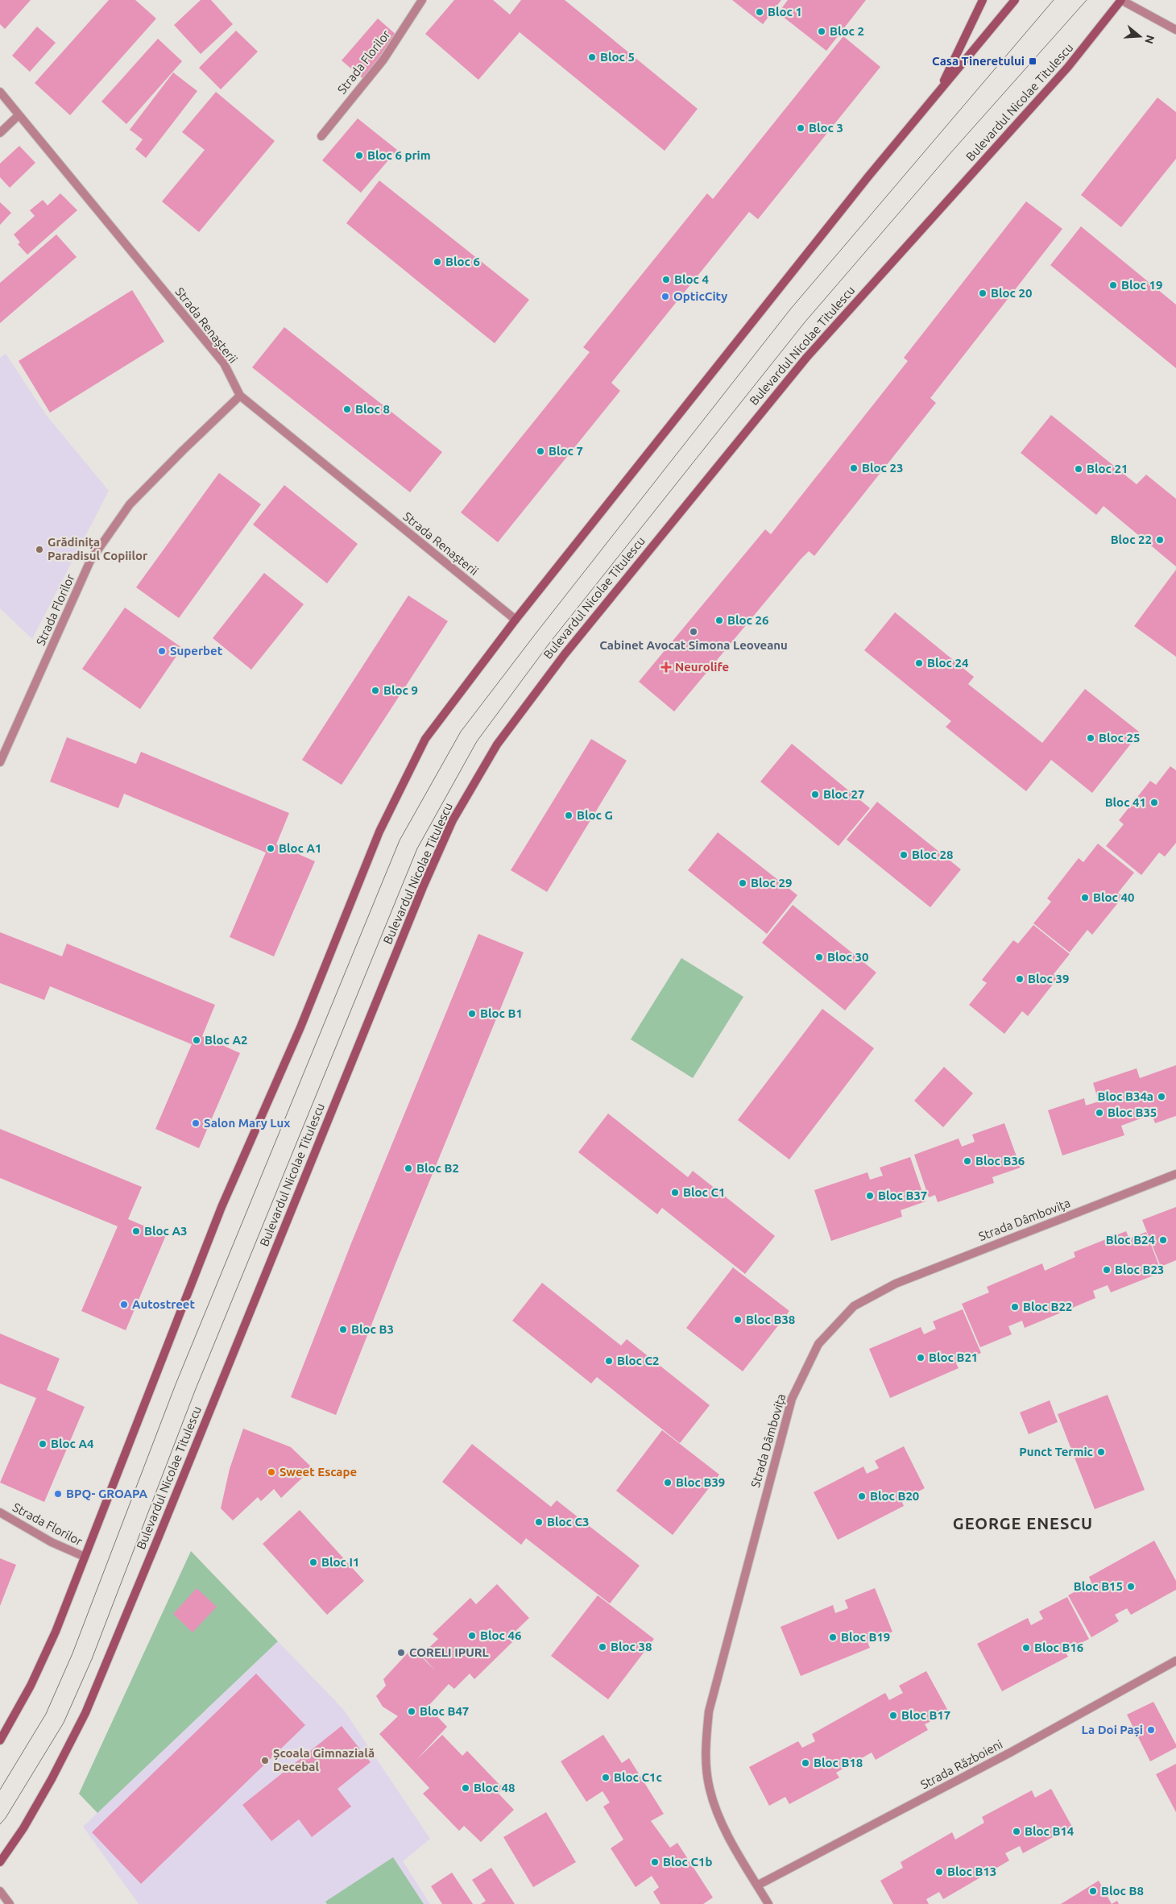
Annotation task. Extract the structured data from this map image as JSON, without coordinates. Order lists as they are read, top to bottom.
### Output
{
  "streets": {
    "main road": ["Bulevardul Nicolae Titulescu"],
    "street": [
      "Strada Florilor",
      "Strada Renașterii",
      "Strada Dâmbovița",
      "Strada Războieni"
    ]
  },
  "crossings": [
    ["Strada Florilor", "Strada Renașterii"],
    ["Strada Dâmbovița", "Strada Războieni"]
  ],
  "districts": ["GEORGE ENESCU"],
  "places": {
    "other": [
      "Bloc 1",
      "Bloc 2",
      "Bloc 5",
      "Bloc 3",
      "Bloc 6 prim",
      "Bloc 6",
      "Bloc 4",
      "Bloc 19",
      "Bloc 20",
      "OpticCity",
      "Bloc 8",
      "Bloc 7",
      "Bloc 23",
      "Bloc 21",
      "Bloc 22",
      "Grădinița Paradisul Copiilor",
      "Bloc 26",
      "Cabinet Avocat Simona Leoveanu",
      "Superbet",
      "Bloc 24",
      "Bloc 9",
      "Bloc 25",
      "Bloc 27",
      "Bloc 41",
      "Bloc G",
      "Bloc A1",
      "Bloc 28",
      "Bloc 29",
      "Bloc 40",
      "Bloc 30",
      "Bloc 39",
      "Bloc B1",
      "Bloc A2",
      "Bloc B34a",
      "Bloc B35",
      "Salon Mary Lux",
      "Bloc B36",
      "Bloc B2",
      "Bloc C1",
      "Bloc B37",
      "Bloc A3",
      "Bloc B24",
      "Bloc B23",
      "Autostreet",
      "Bloc B22",
      "Bloc B38",
      "Bloc B3",
      "Bloc B21",
      "Bloc C2",
      "Bloc A4",
      "Punct Termic",
      "Sweet Escape",
      "Bloc B39",
      "BPQ- GROAPA",
      "Bloc B20",
      "Bloc C3",
      "Bloc I1",
      "Bloc B15",
      "Bloc 46",
      "Bloc B19",
      "Bloc 38",
      "Bloc B16",
      "CORELI IPURL",
      "Bloc B47",
      "Bloc B17",
      "La Doi Pași",
      "Școala Gimnazială Decebal",
      "Bloc B18",
      "Bloc C1c",
      "Bloc 48",
      "Bloc B14",
      "Bloc C1b",
      "Bloc B13",
      "Bloc B8"
    ],
    "transit": ["Casa Tineretului"],
    "health": ["Neurolife"]
  },
  "north": "right"
}
